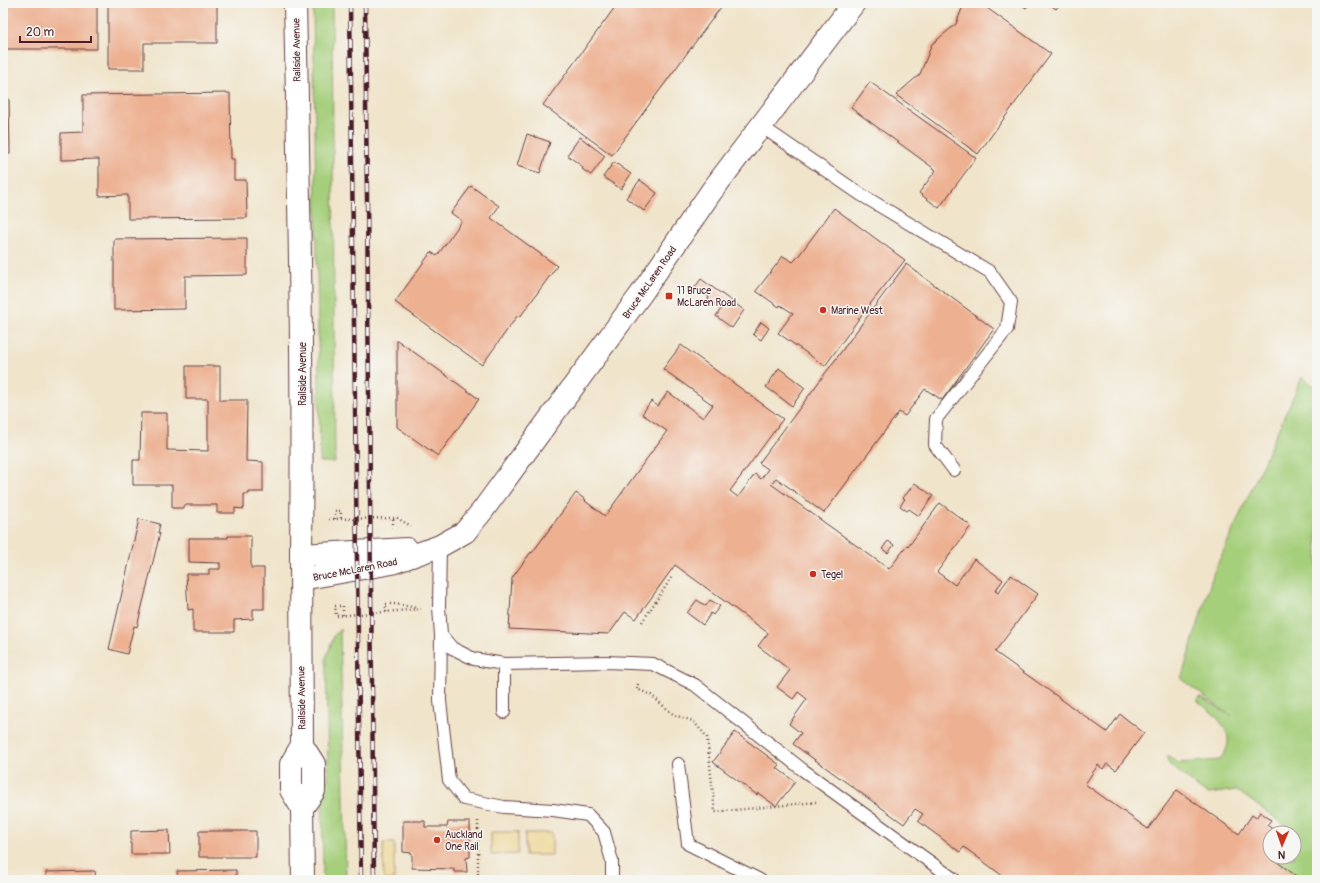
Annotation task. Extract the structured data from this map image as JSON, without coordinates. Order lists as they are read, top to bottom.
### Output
{
  "streets": {
    "main road": ["Railside Avenue", "Bruce McLaren Road"]
  },
  "crossings": [
    ["Railside Avenue", "Bruce McLaren Road"]
  ],
  "places": {
    "transit": ["11 Bruce McLaren Road"],
    "other": ["Marine West", "Tegel", "Auckland One Rail"]
  },
  "scale_bar": "20 m",
  "north": "bottom"
}
